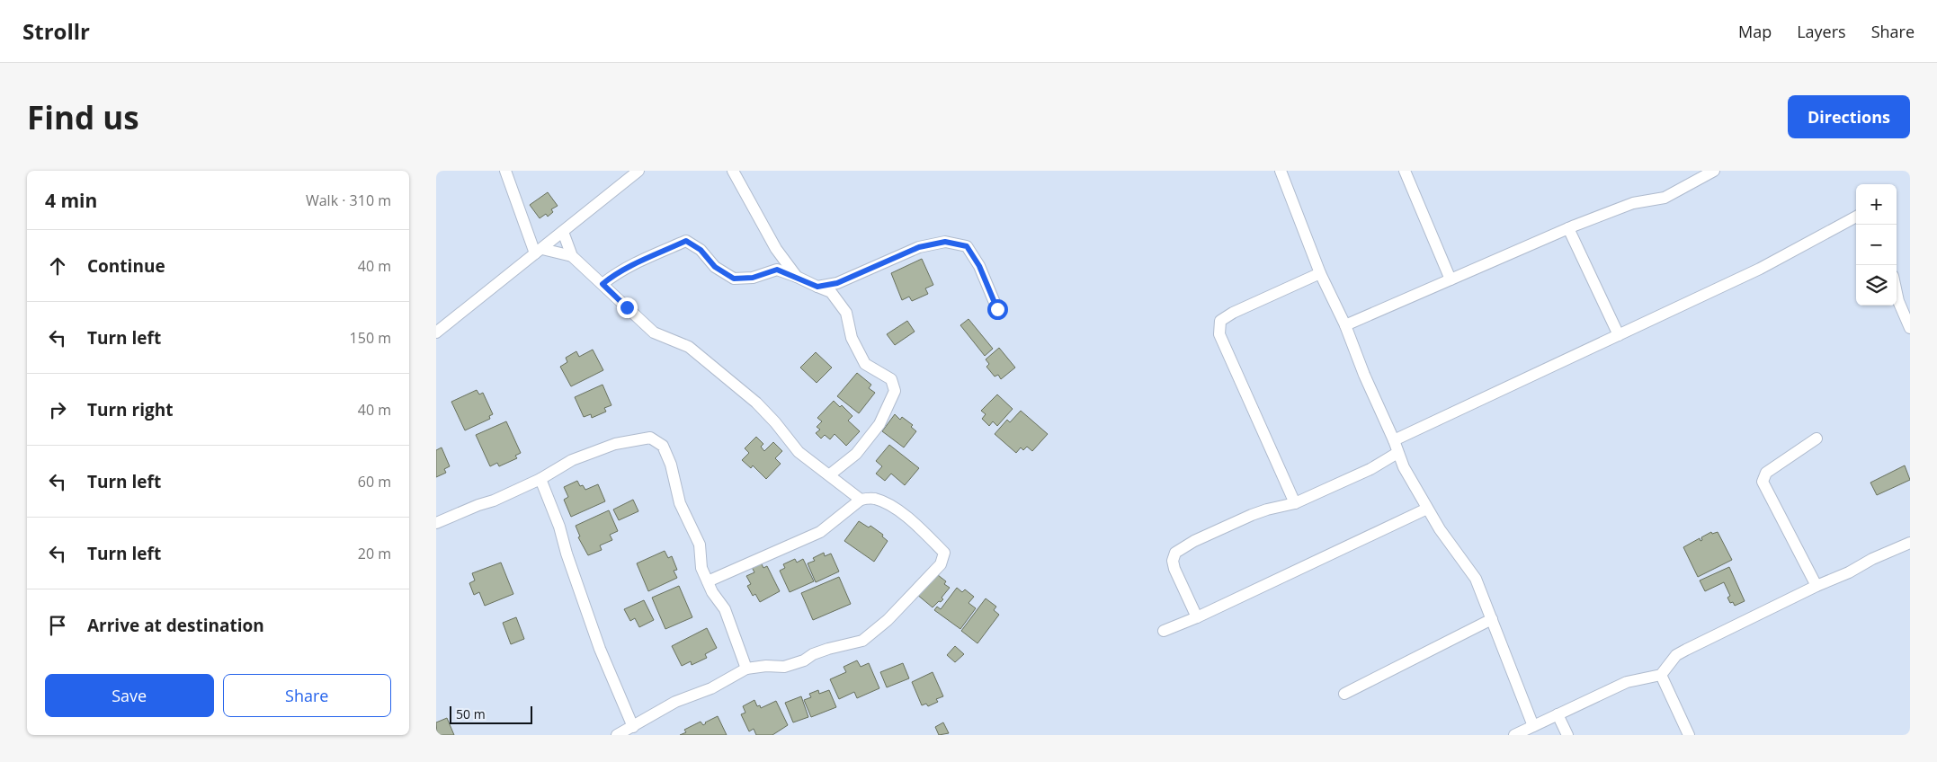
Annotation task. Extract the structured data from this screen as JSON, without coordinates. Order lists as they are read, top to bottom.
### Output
{
  "scale_bar": "50 m",
  "page": {
    "header": "Strollr",
    "nav": ["Map", "Layers", "Share"],
    "buttons": [
      "Directions",
      ["Save", "Share"]
    ],
    "title": "Find us",
    "heading": ["4 min", "Walk · 310 m"],
    "map_buttons": ["+", "−"],
    "list": [
      ["Continue", "40 m"],
      ["Turn left", "150 m"],
      ["Turn right", "40 m"],
      ["Turn left", "60 m"],
      ["Turn left", "20 m"],
      "Arrive at destination"
    ],
    "scale": "50 m"
  }
}
